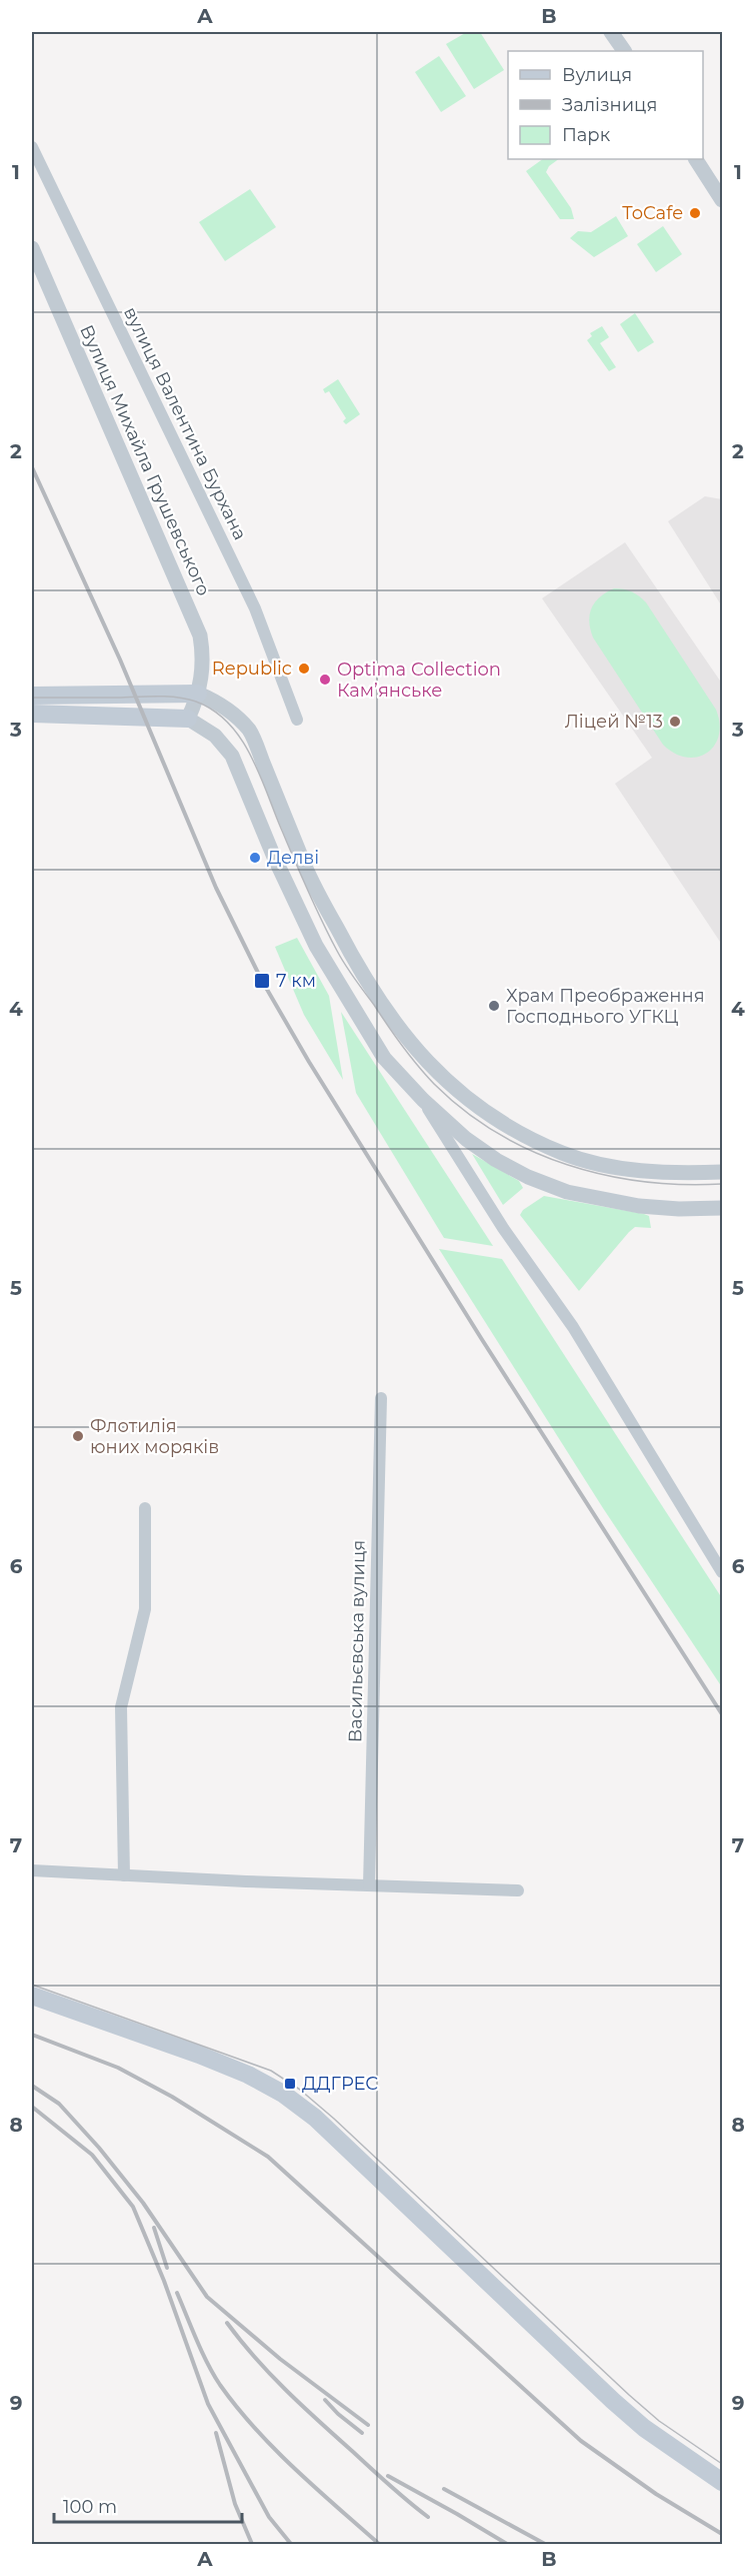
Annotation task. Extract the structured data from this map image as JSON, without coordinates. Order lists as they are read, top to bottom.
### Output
{
  "streets": {
    "street": ["вулиця Валентина Бурхана", "Вулиця Михайла Грушевського", "Васильєвська вулиця"]
  },
  "places": {
    "other": [
      "ToCafe",
      "Republic",
      "Optima Collection Кам’янське",
      "Ліцей №13",
      "Делві",
      "Храм Преображення Господнього УГКЦ",
      "Флотилія юних моряків"
    ],
    "transit": ["7 км", "ДДГРЕС"]
  },
  "legend": ["Вулиця", "Залізниця", "Парк"],
  "scale_bar": "100 m",
  "grid": {
    "columns": ["A", "B"],
    "rows": [
      "1",
      "2",
      "3",
      "4",
      "5",
      "6",
      "7",
      "8",
      "9"
    ]
  }
}
